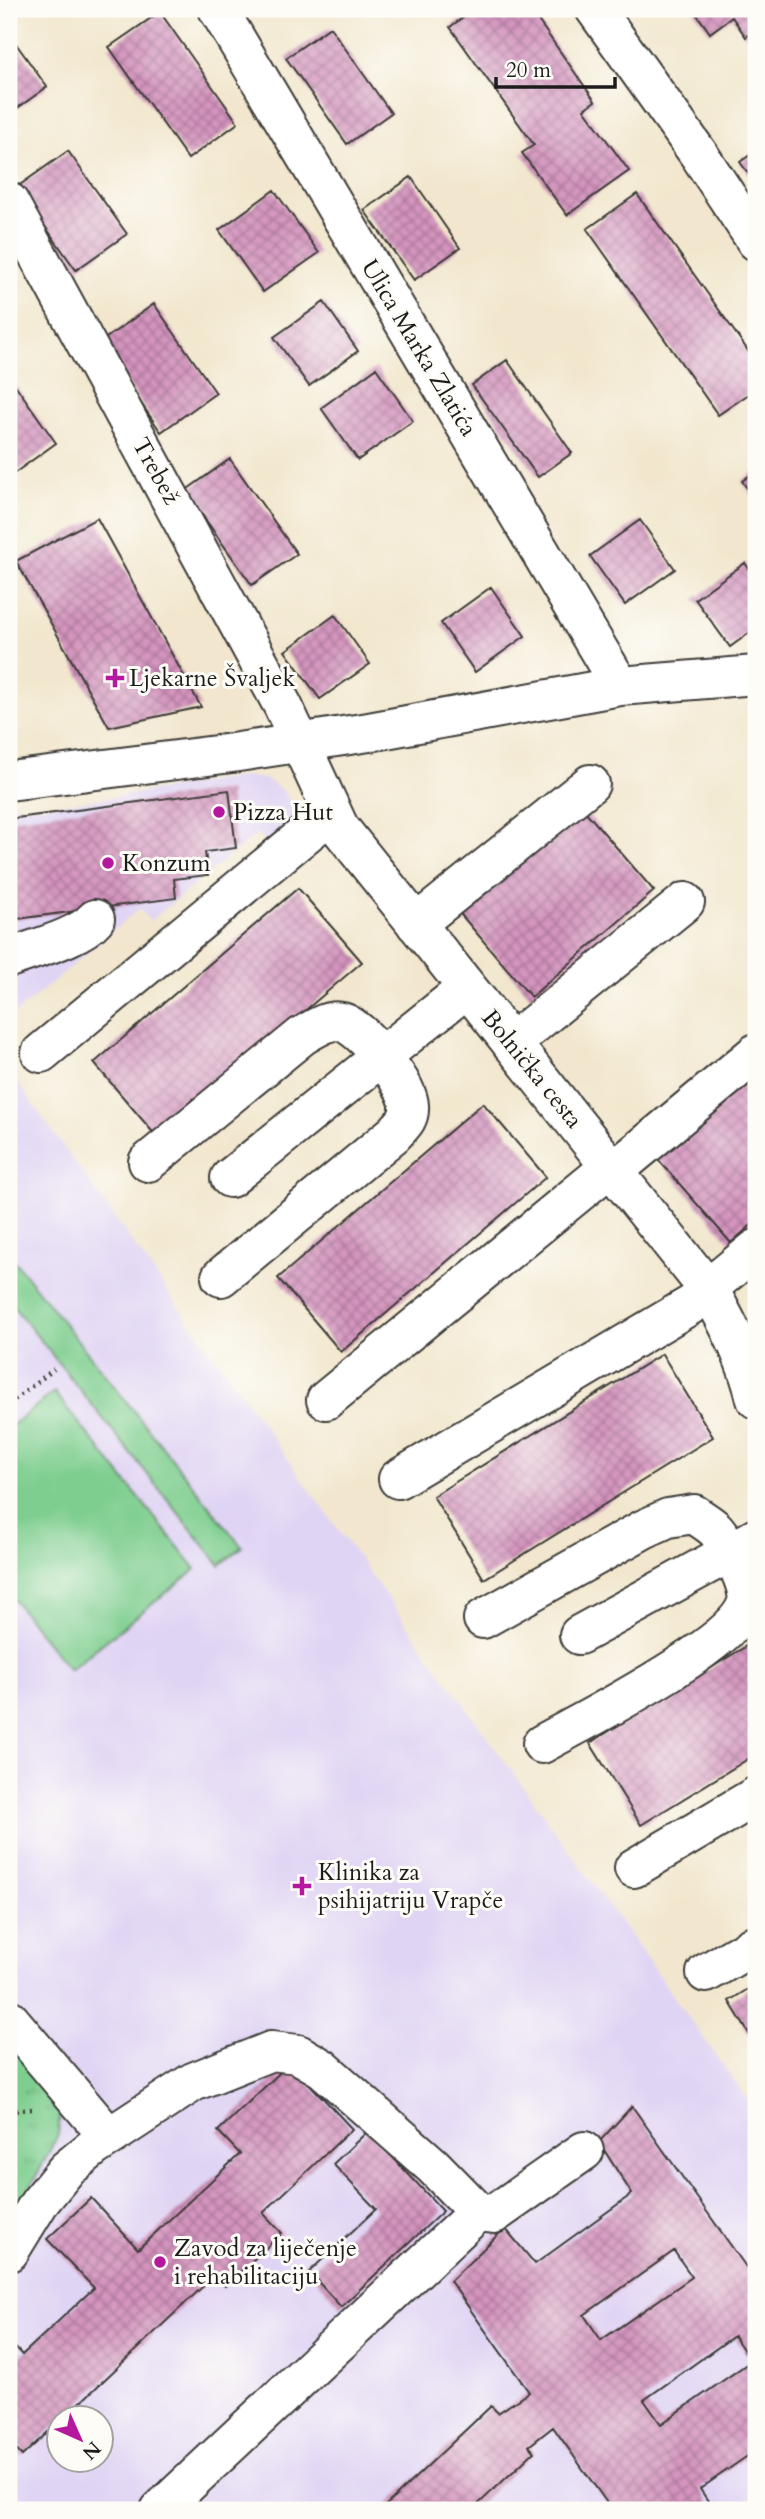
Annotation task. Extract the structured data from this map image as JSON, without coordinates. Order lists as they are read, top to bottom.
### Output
{
  "streets": {
    "street": ["Ulica Marka Zlatića", "Trebež", "Bolnička cesta"]
  },
  "crossings": [
    ["Trebež", "Bolnička cesta"]
  ],
  "places": {
    "health": ["Ljekarne Švaljek", "Klinika za psihijatriju Vrapče"],
    "other": ["Pizza Hut", "Konzum", "Zavod za liječenje i rehabilitaciju"]
  },
  "scale_bar": "20 m",
  "north": "bottom right"
}
